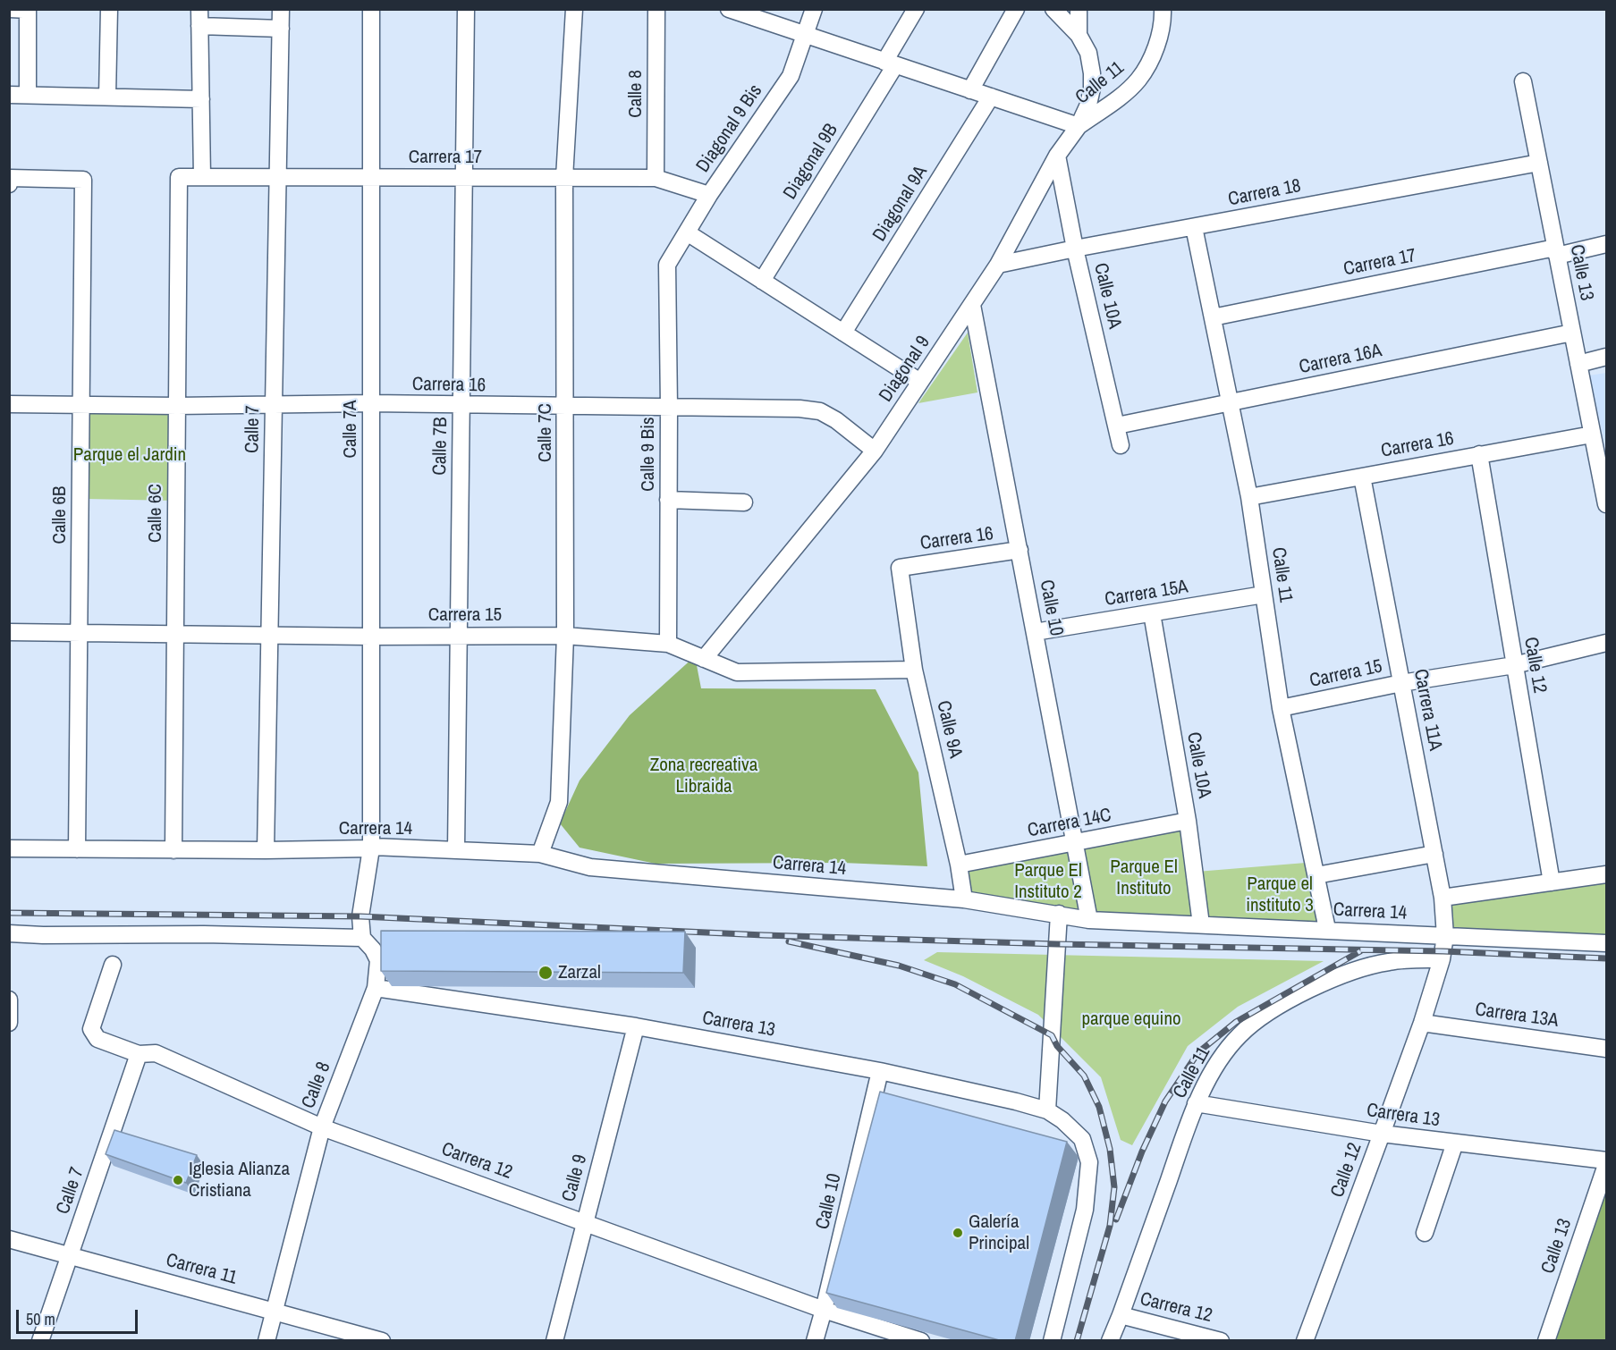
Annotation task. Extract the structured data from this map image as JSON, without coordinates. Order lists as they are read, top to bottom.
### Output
{
  "streets": {
    "street": [
      "Calle 11",
      "Calle 8",
      "Diagonal 9 Bis",
      "Carrera 17",
      "Diagonal 9B",
      "Carrera 18",
      "Diagonal 9A",
      "Calle 13",
      "Calle 10A",
      "Carrera 16A",
      "Diagonal 9",
      "Carrera 16",
      "Calle 7",
      "Calle 7A",
      "Calle 7C",
      "Calle 7B",
      "Calle 9 Bis",
      "Calle 6C",
      "Calle 6B",
      "Carrera 15A",
      "Calle 10",
      "Carrera 15",
      "Calle 12",
      "Carrera 11A",
      "Calle 9A",
      "Carrera 14C",
      "Carrera 14",
      "Carrera 13A",
      "Carrera 13",
      "Carrera 12",
      "Calle 9",
      "Carrera 11"
    ]
  },
  "crossings": [
    ["Calle 11", "Carrera 17"],
    ["Calle 11", "Carrera 18"],
    ["Calle 11", "Carrera 16A"],
    ["Calle 11", "Diagonal 9"],
    ["Calle 11", "Carrera 16"],
    ["Calle 11", "Carrera 15A"],
    ["Calle 11", "Carrera 15"],
    ["Calle 11", "Calle 12"],
    ["Calle 11", "Carrera 11A"],
    ["Calle 11", "Carrera 14"],
    ["Calle 11", "Carrera 13"],
    ["Calle 11", "Carrera 12"],
    ["Calle 8", "Carrera 17"],
    ["Calle 8", "Carrera 13"],
    ["Calle 8", "Carrera 12"],
    ["Calle 8", "Carrera 11"],
    ["Diagonal 9 Bis", "Carrera 17"],
    ["Diagonal 9 Bis", "Calle 9 Bis"],
    ["Carrera 17", "Calle 13"],
    ["Carrera 17", "Calle 7"],
    ["Carrera 17", "Calle 7A"],
    ["Carrera 17", "Calle 7C"],
    ["Carrera 17", "Calle 7B"],
    ["Carrera 17", "Calle 6C"],
    ["Carrera 18", "Calle 13"],
    ["Carrera 18", "Calle 10A"],
    ["Carrera 18", "Diagonal 9"],
    ["Calle 13", "Carrera 16A"],
    ["Calle 13", "Carrera 16"],
    ["Calle 10A", "Carrera 16A"],
    ["Calle 10A", "Diagonal 9"],
    ["Calle 10A", "Carrera 15A"],
    ["Calle 10A", "Carrera 14C"],
    ["Calle 10A", "Carrera 14"],
    ["Diagonal 9", "Carrera 16"],
    ["Diagonal 9", "Calle 10"],
    ["Diagonal 9", "Carrera 15"],
    ["Carrera 16", "Calle 7"],
    ["Carrera 16", "Calle 7A"],
    ["Carrera 16", "Calle 7C"],
    ["Carrera 16", "Calle 7B"],
    ["Carrera 16", "Calle 9 Bis"],
    ["Carrera 16", "Calle 6C"],
    ["Carrera 16", "Calle 6B"],
    ["Carrera 16", "Calle 10"],
    ["Carrera 16", "Calle 12"],
    ["Carrera 16", "Carrera 11A"],
    ["Carrera 16", "Calle 9A"],
    ["Calle 7", "Carrera 15"],
    ["Calle 7", "Carrera 14"],
    ["Calle 7", "Carrera 12"],
    ["Calle 7", "Carrera 11"],
    ["Calle 7A", "Carrera 15"],
    ["Calle 7A", "Carrera 14"],
    ["Calle 7C", "Carrera 15"],
    ["Calle 7C", "Carrera 14"],
    ["Calle 7B", "Carrera 15"],
    ["Calle 7B", "Carrera 14"],
    ["Calle 9 Bis", "Carrera 15"],
    ["Calle 6C", "Carrera 15"],
    ["Calle 6C", "Carrera 14"],
    ["Calle 6B", "Carrera 15"],
    ["Calle 6B", "Carrera 14"],
    ["Carrera 15A", "Calle 10"],
    ["Calle 10", "Carrera 14C"],
    ["Calle 10", "Carrera 14"],
    ["Calle 10", "Carrera 13"],
    ["Calle 10", "Carrera 12"],
    ["Carrera 15", "Calle 12"],
    ["Carrera 15", "Carrera 11A"],
    ["Carrera 15", "Calle 9A"],
    ["Calle 12", "Carrera 11A"],
    ["Calle 12", "Carrera 14"],
    ["Calle 12", "Carrera 13A"],
    ["Calle 12", "Carrera 13"],
    ["Carrera 11A", "Carrera 14"],
    ["Calle 9A", "Carrera 14C"],
    ["Calle 9A", "Carrera 14"],
    ["Carrera 13", "Calle 9"],
    ["Carrera 12", "Calle 9"]
  ],
  "parks": [
    "Parque el Jardin",
    "Zona recreativa Libraida",
    "Parque El Instituto",
    "Parque El Instituto 2",
    "Parque el instituto 3",
    "parque equino"
  ],
  "places": ["Zarzal", "Iglesia Alianza Cristiana", "Galería Principal"],
  "scale_bar": "50 m"
}
